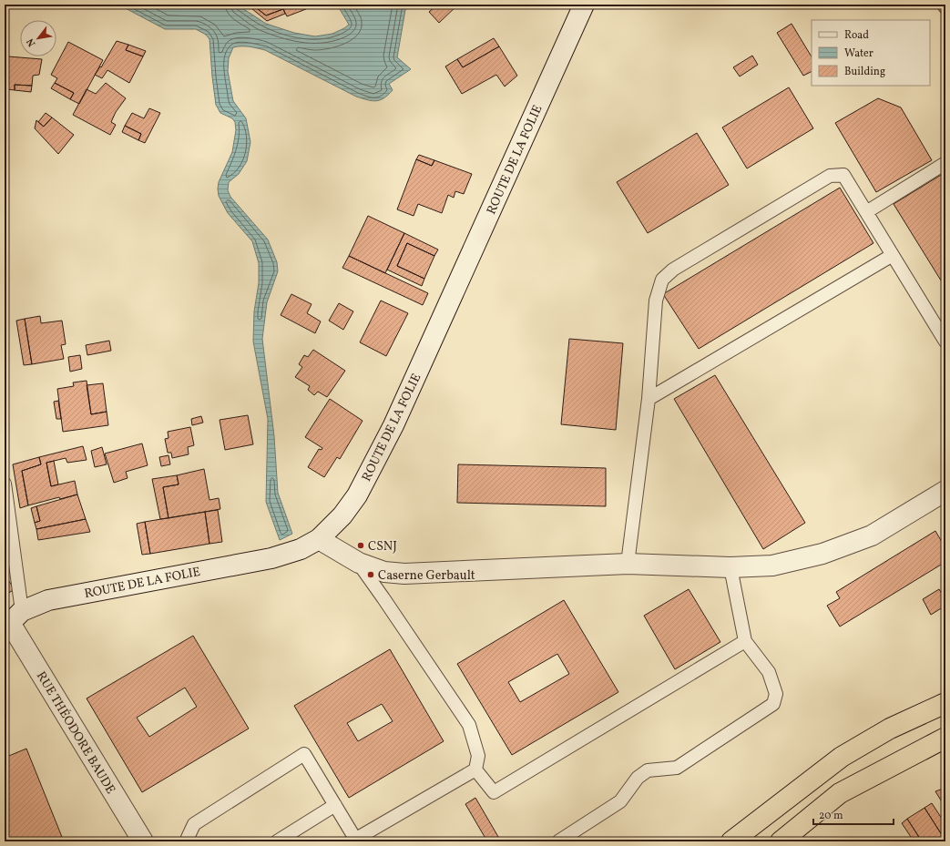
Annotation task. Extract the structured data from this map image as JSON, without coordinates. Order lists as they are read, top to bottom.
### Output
{
  "streets": {
    "street": ["ROUTE DE LA FOLIE", "RUE THÉODORE BAUDE"]
  },
  "crossings": [
    ["ROUTE DE LA FOLIE", "RUE THÉODORE BAUDE"]
  ],
  "places": ["CSNJ", "Caserne Gerbault"],
  "legend": ["Road", "Water", "Building"],
  "scale_bar": "20 m",
  "north": "bottom left"
}
